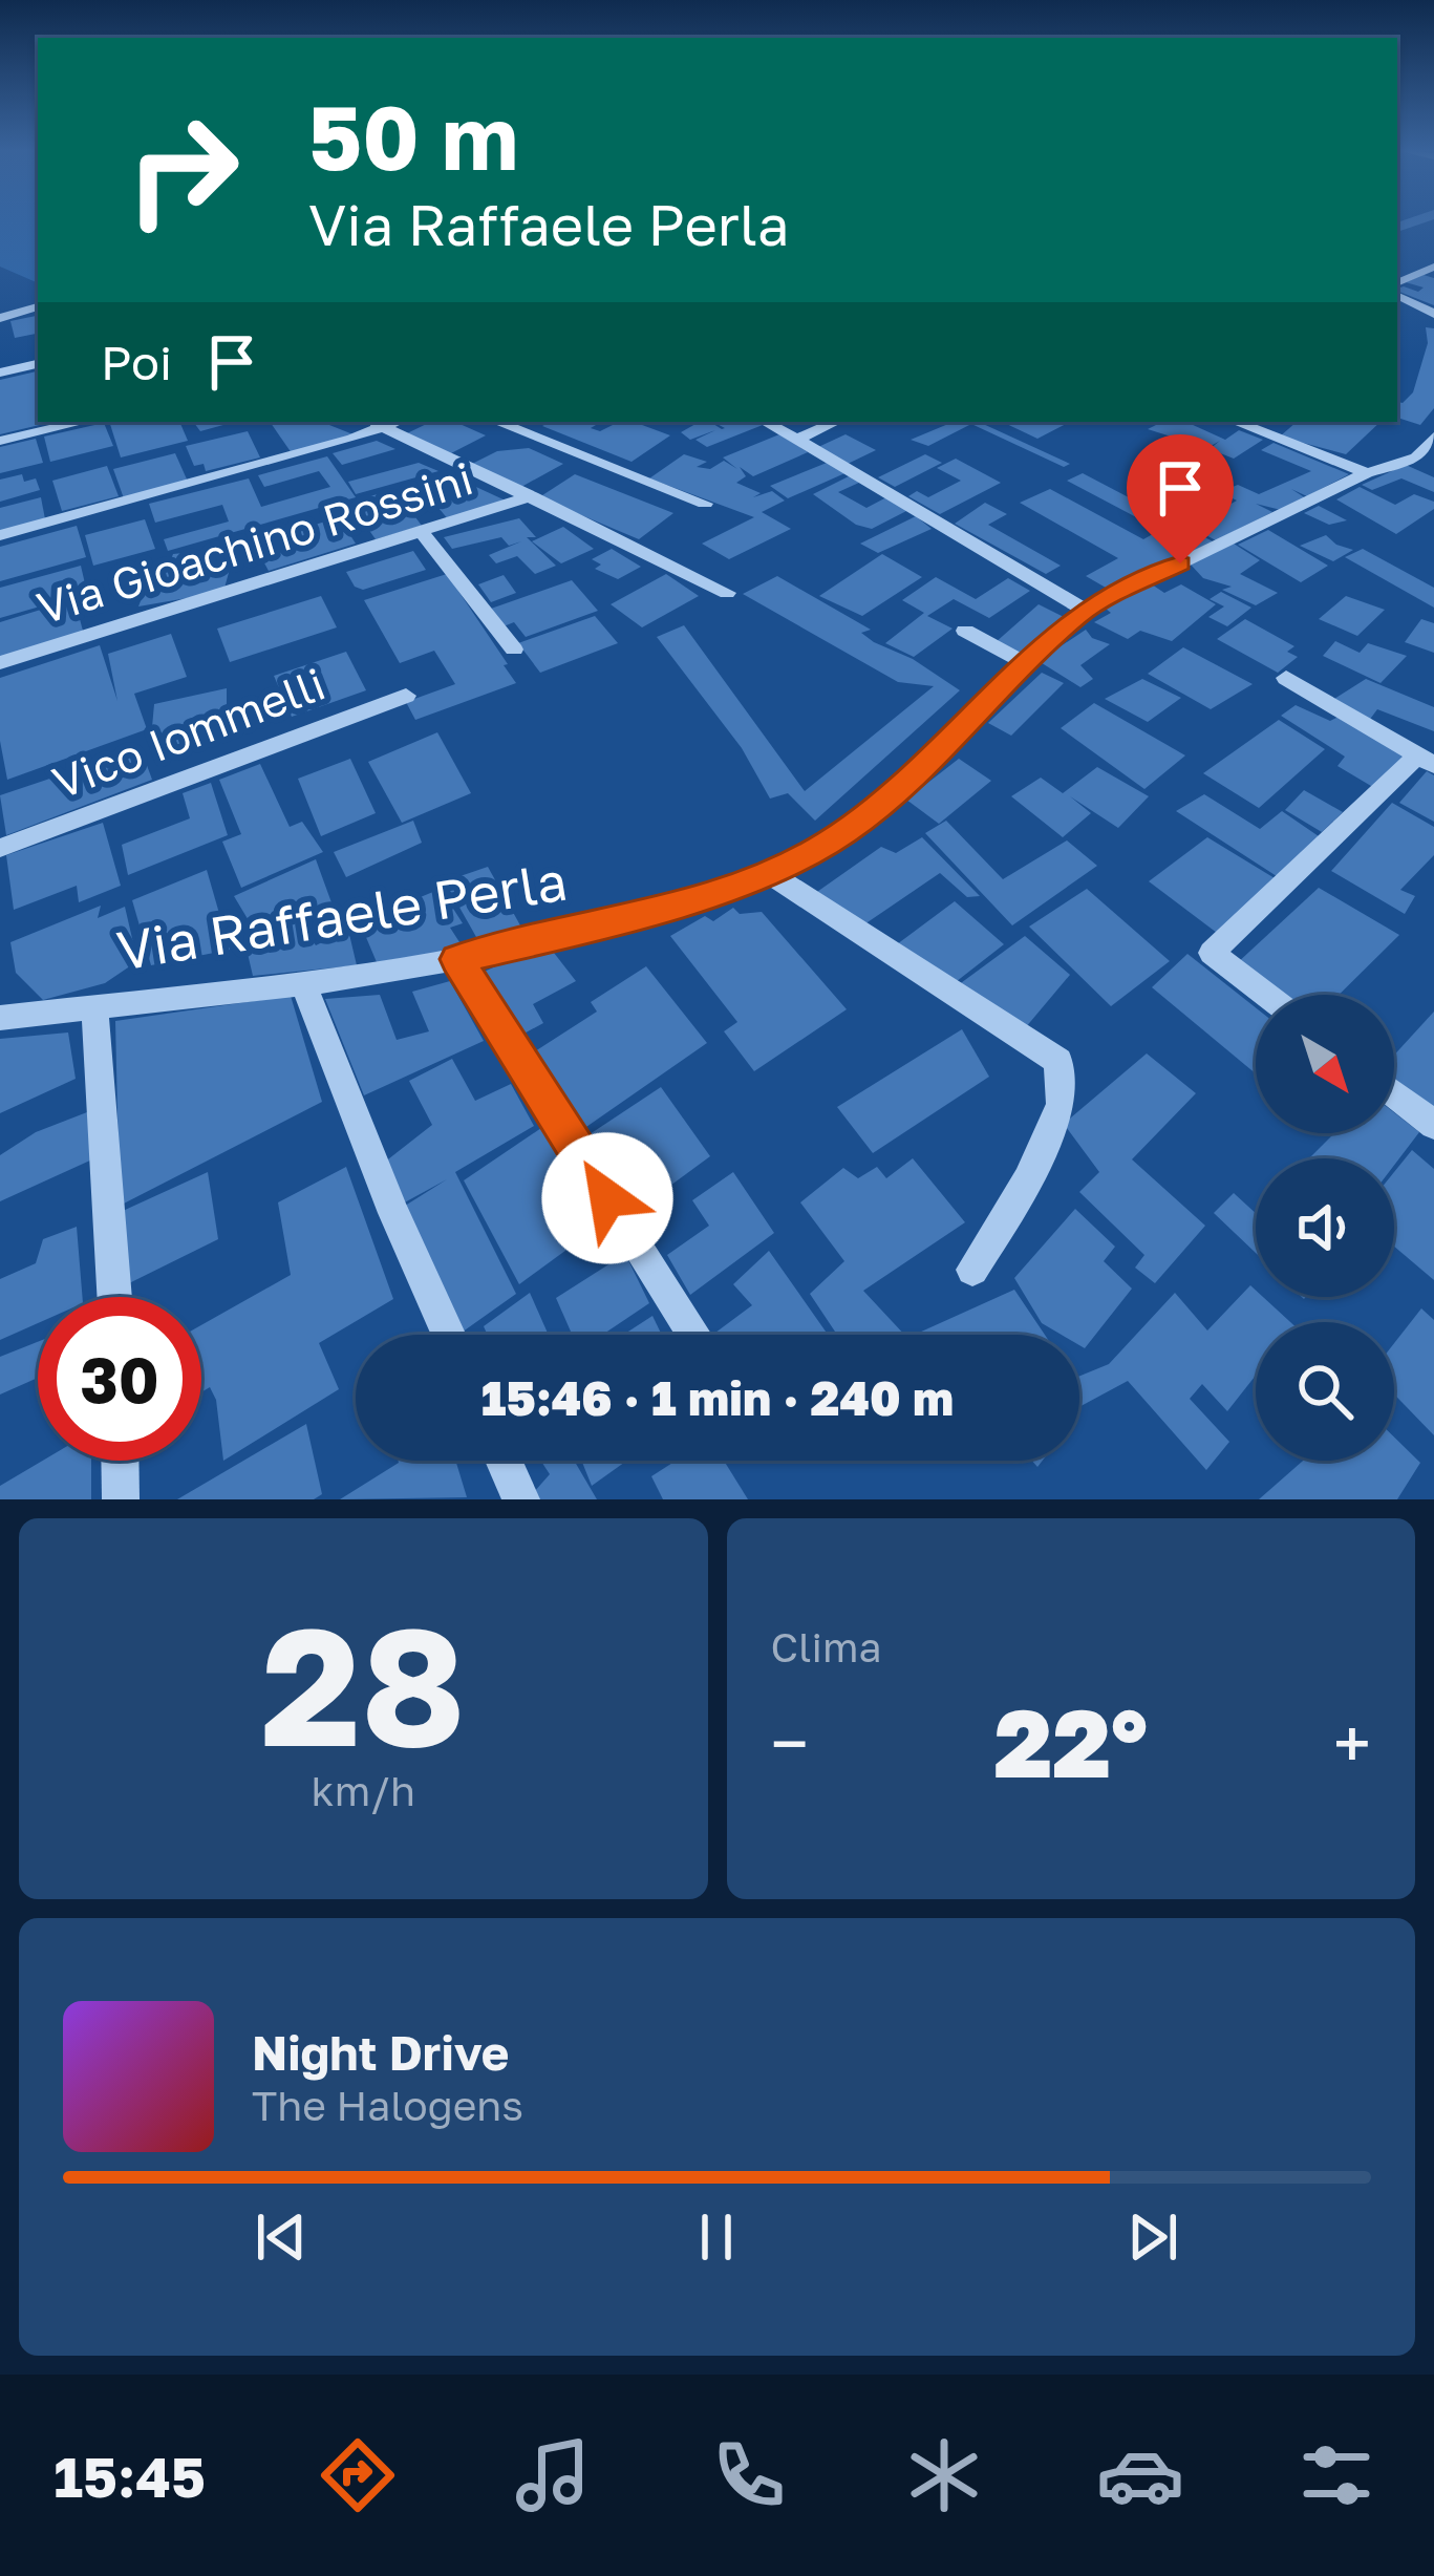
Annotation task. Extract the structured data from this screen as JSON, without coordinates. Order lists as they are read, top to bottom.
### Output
{
  "streets": {
    "street": ["Via Gioachino Rossini", "Vico Iommelli", "Via Raffaele Perla"]
  },
  "north": "bottom right",
  "page": {
    "turn": ["50 m", "Via Raffaele Perla"],
    "then": "Poi",
    "limit": "30",
    "trip": "15:46 · 1 min · 240 m",
    "tile": [
      ["28", "km/h"],
      "Clima"
    ],
    "heat": ["−", "22°", "+"],
    "song": ["Night Drive", "The Halogens"],
    "tabs": "15:45"
  }
}
